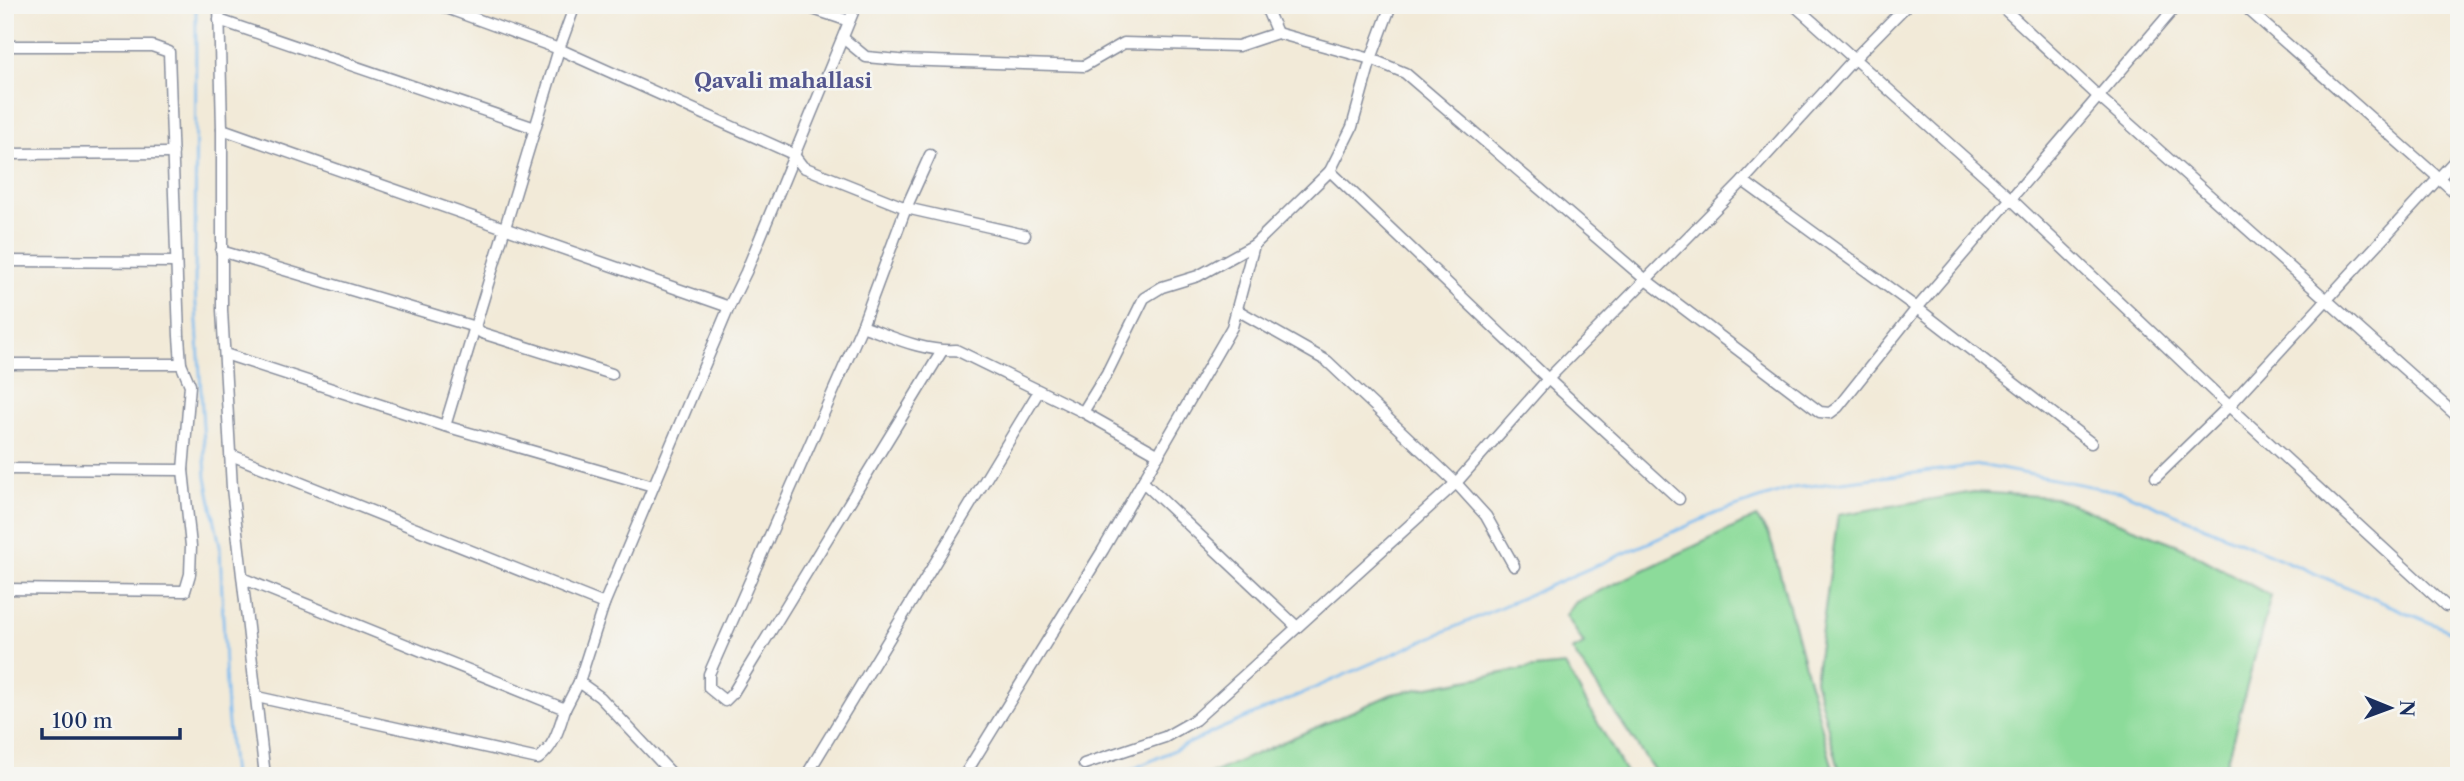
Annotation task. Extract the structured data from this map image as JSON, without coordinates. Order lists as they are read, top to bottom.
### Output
{
  "districts": ["Qavali mahallasi"],
  "scale_bar": "100 m",
  "north": "right"
}
